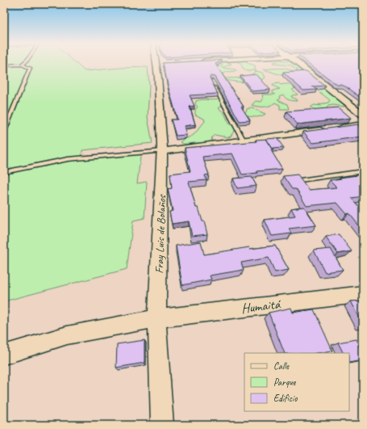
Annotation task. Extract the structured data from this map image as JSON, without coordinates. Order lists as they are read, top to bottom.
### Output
{
  "streets": {
    "street": ["Fray Luis de Bolaños", "Humaitá"]
  },
  "crossings": [
    ["Fray Luis de Bolaños", "Humaitá"]
  ],
  "legend": ["Calle", "Parque", "Edificio"]
}
